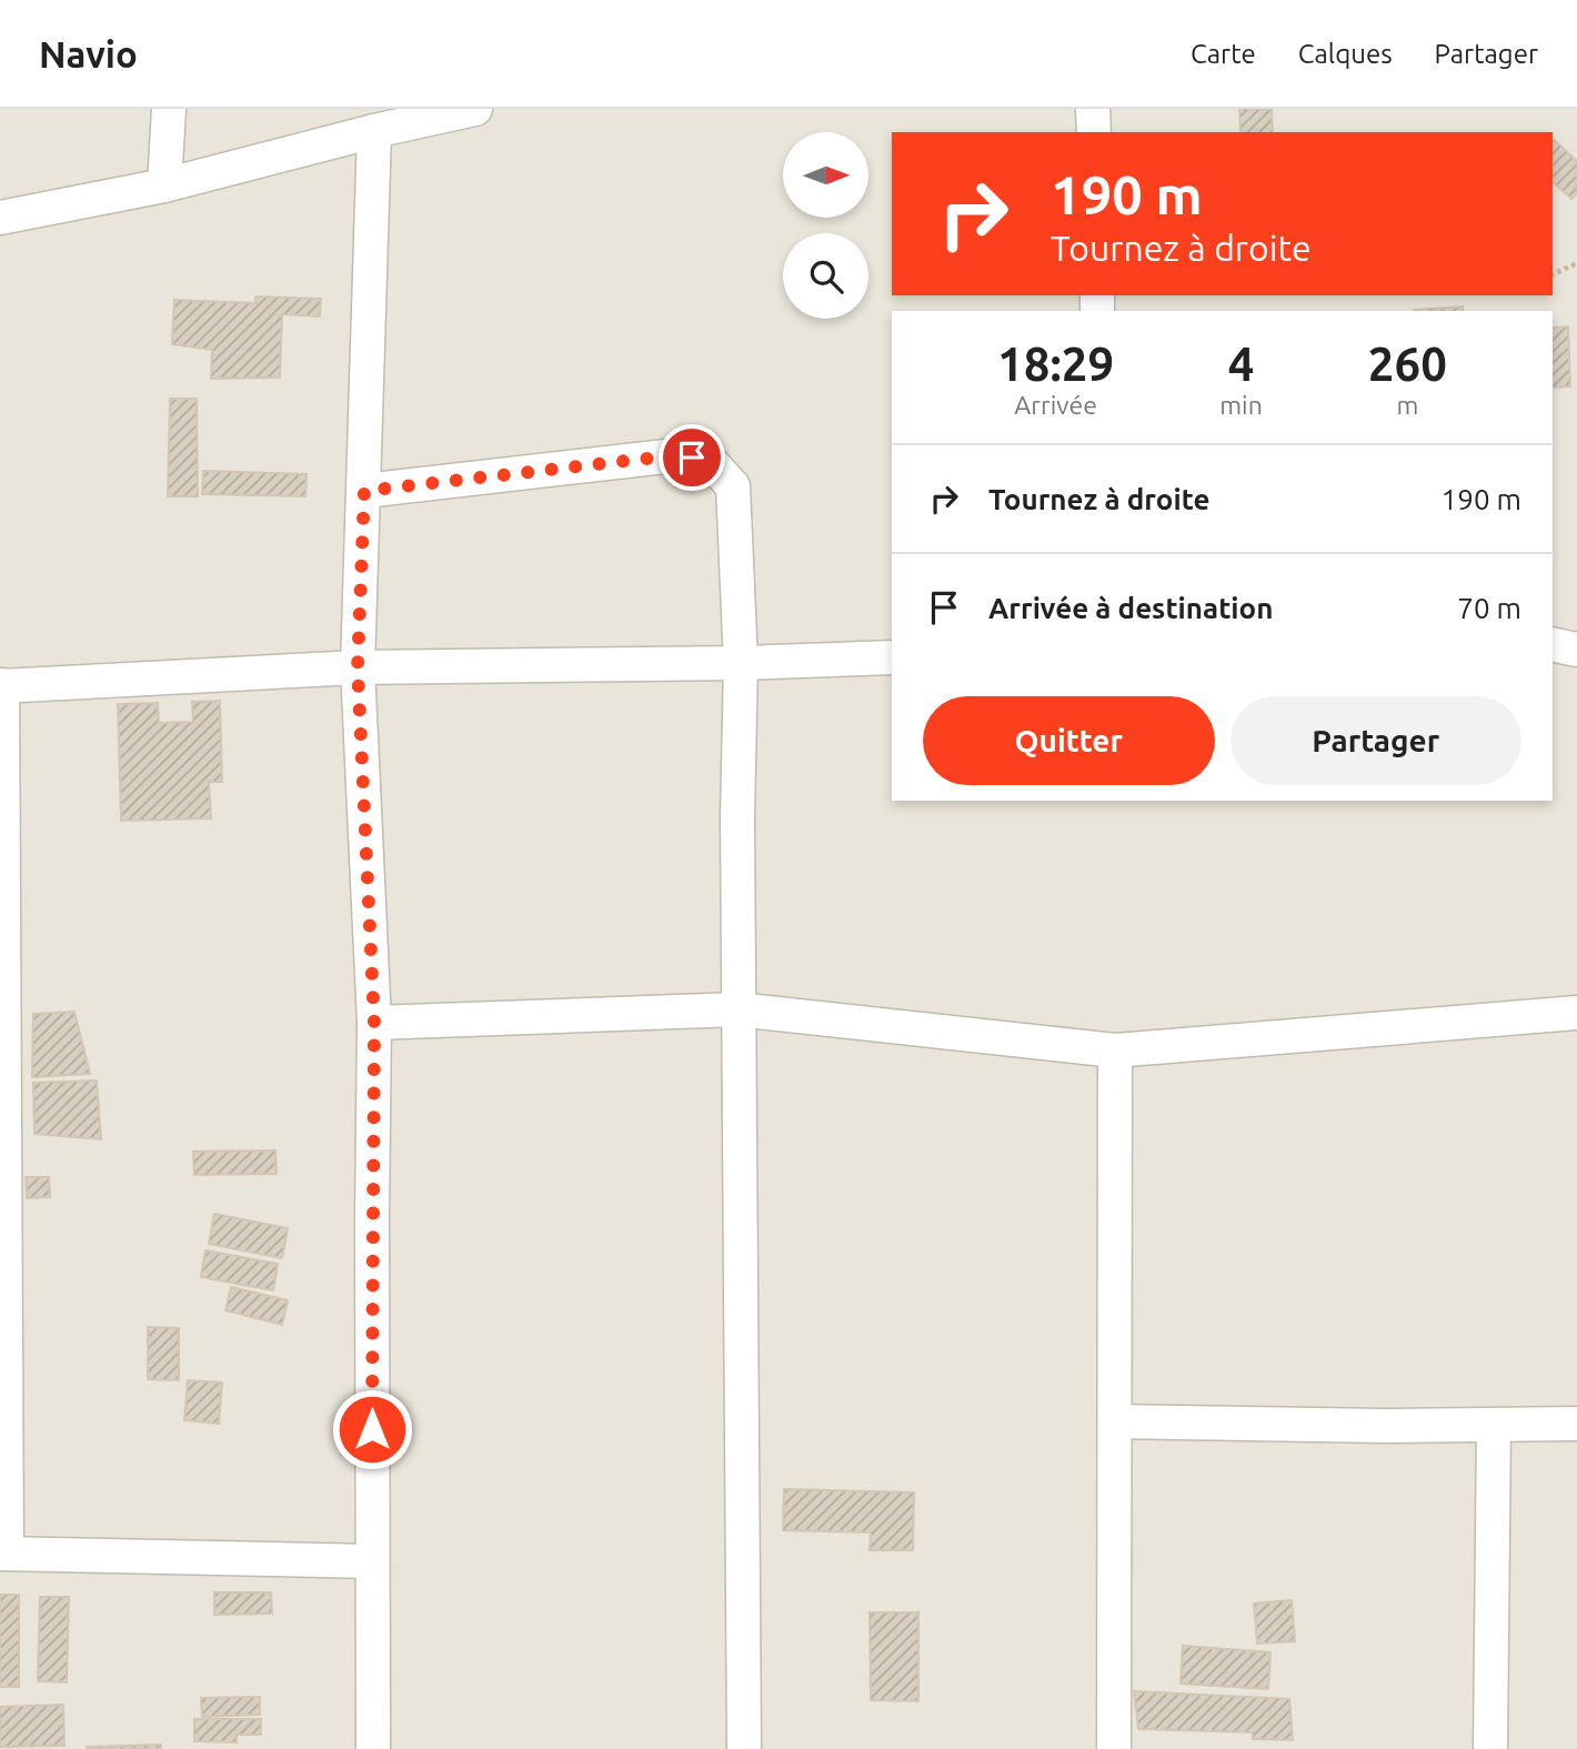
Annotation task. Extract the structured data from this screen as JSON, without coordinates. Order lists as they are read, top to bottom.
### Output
{
  "north": "right",
  "page": {
    "header": "Navio",
    "nav": ["Carte", "Calques", "Partager"],
    "turn": ["190 m", "Tournez à droite"],
    "eta": [
      "18:29",
      "Arrivée",
      "4",
      "min",
      "260",
      "m"
    ],
    "list": [
      {
        "name": "Tournez à droite",
        "value": "190 m"
      },
      {
        "name": "Arrivée à destination",
        "value": "70 m"
      }
    ],
    "buttons": ["Quitter", "Partager"]
  }
}
